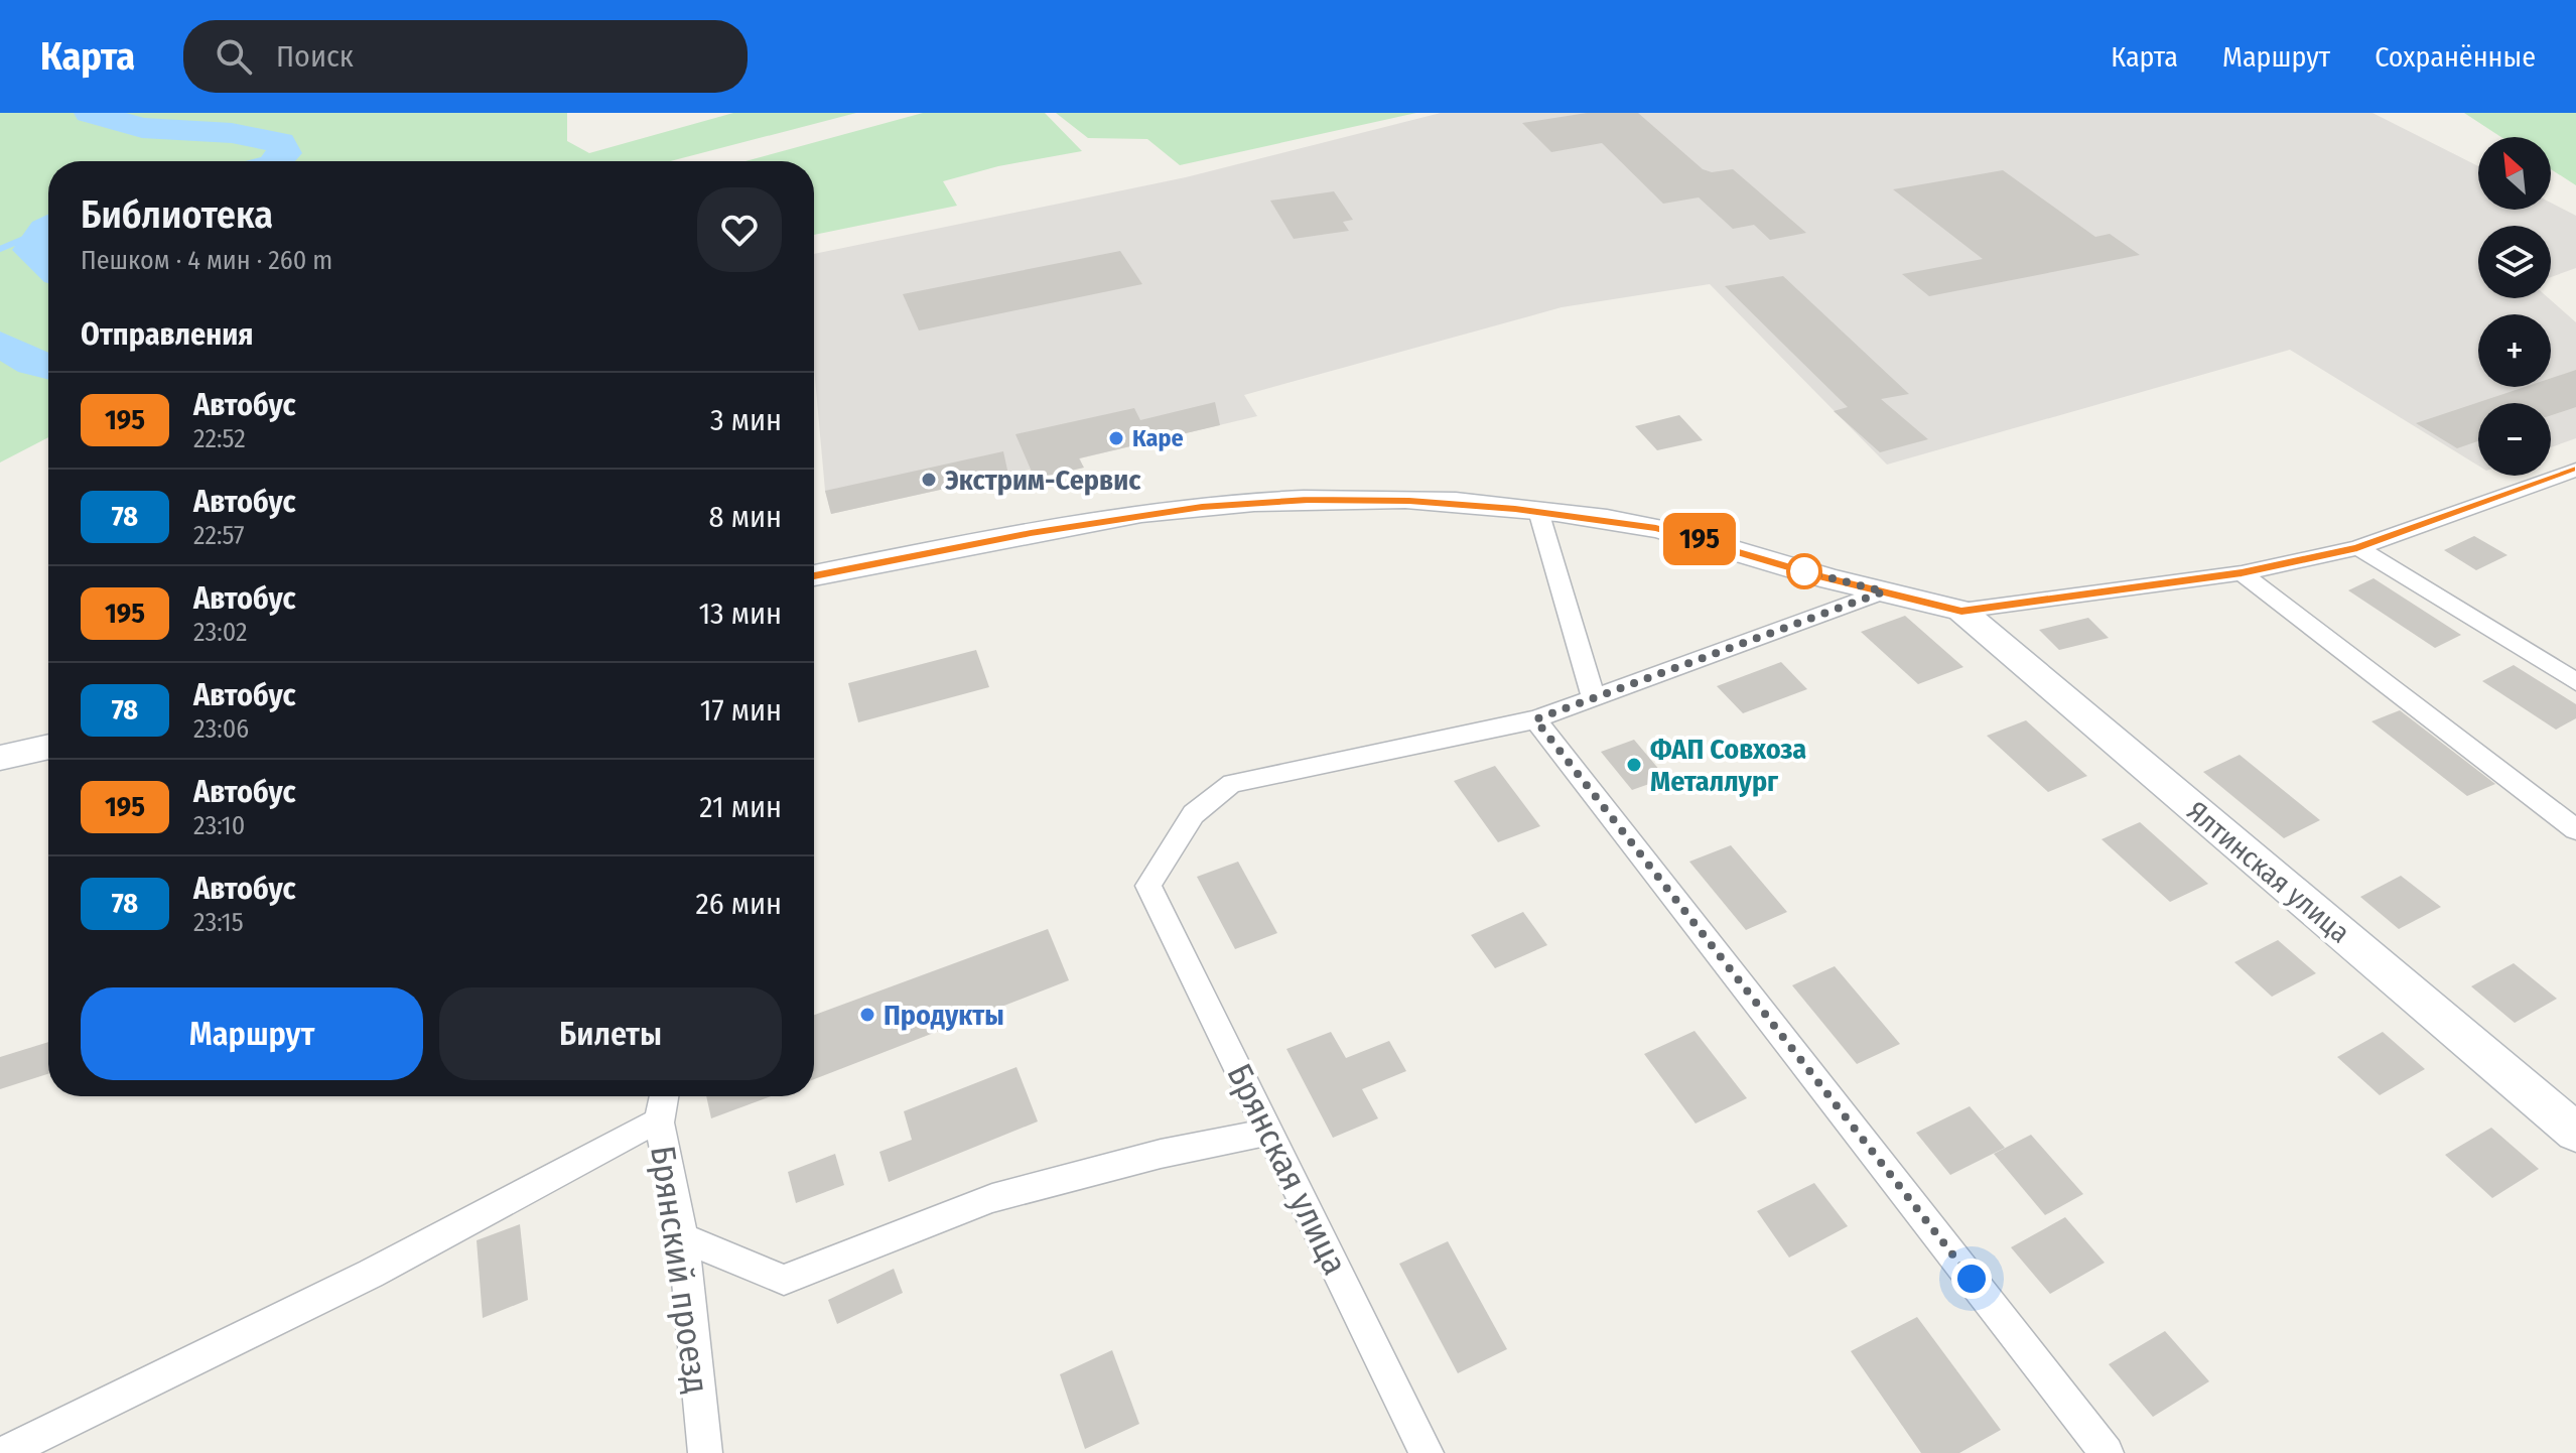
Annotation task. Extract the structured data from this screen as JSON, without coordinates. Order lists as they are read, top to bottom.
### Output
{
  "streets": {
    "street": ["Ялтинская улица", "Брянская улица", "Брянский проезд"]
  },
  "places": [
    "Каре",
    "Экстрим-Сервис",
    "ФАП Совхоза Металлург",
    "Продукты"
  ],
  "lines": ["bus line 195"],
  "north": "top left",
  "page": {
    "header": "Карта",
    "search": "Поиск",
    "nav": ["Карта", "Маршрут", "Сохранённые"],
    "on_map": "195",
    "map_buttons": ["+", "−"],
    "heading": [
      ["Библиотека", "Пешком · 4 мин · 260 m"],
      "Отправления"
    ],
    "list": [
      {
        "mark": "195",
        "name": "Автобус",
        "note": "22:52",
        "value": "3 мин"
      },
      {
        "mark": "78",
        "name": "Автобус",
        "note": "22:57",
        "value": "8 мин"
      },
      {
        "mark": "195",
        "name": "Автобус",
        "note": "23:02",
        "value": "13 мин"
      },
      {
        "mark": "78",
        "name": "Автобус",
        "note": "23:06",
        "value": "17 мин"
      },
      {
        "mark": "195",
        "name": "Автобус",
        "note": "23:10",
        "value": "21 мин"
      },
      {
        "mark": "78",
        "name": "Автобус",
        "note": "23:15",
        "value": "26 мин"
      }
    ],
    "buttons": ["Маршрут", "Билеты"]
  }
}
